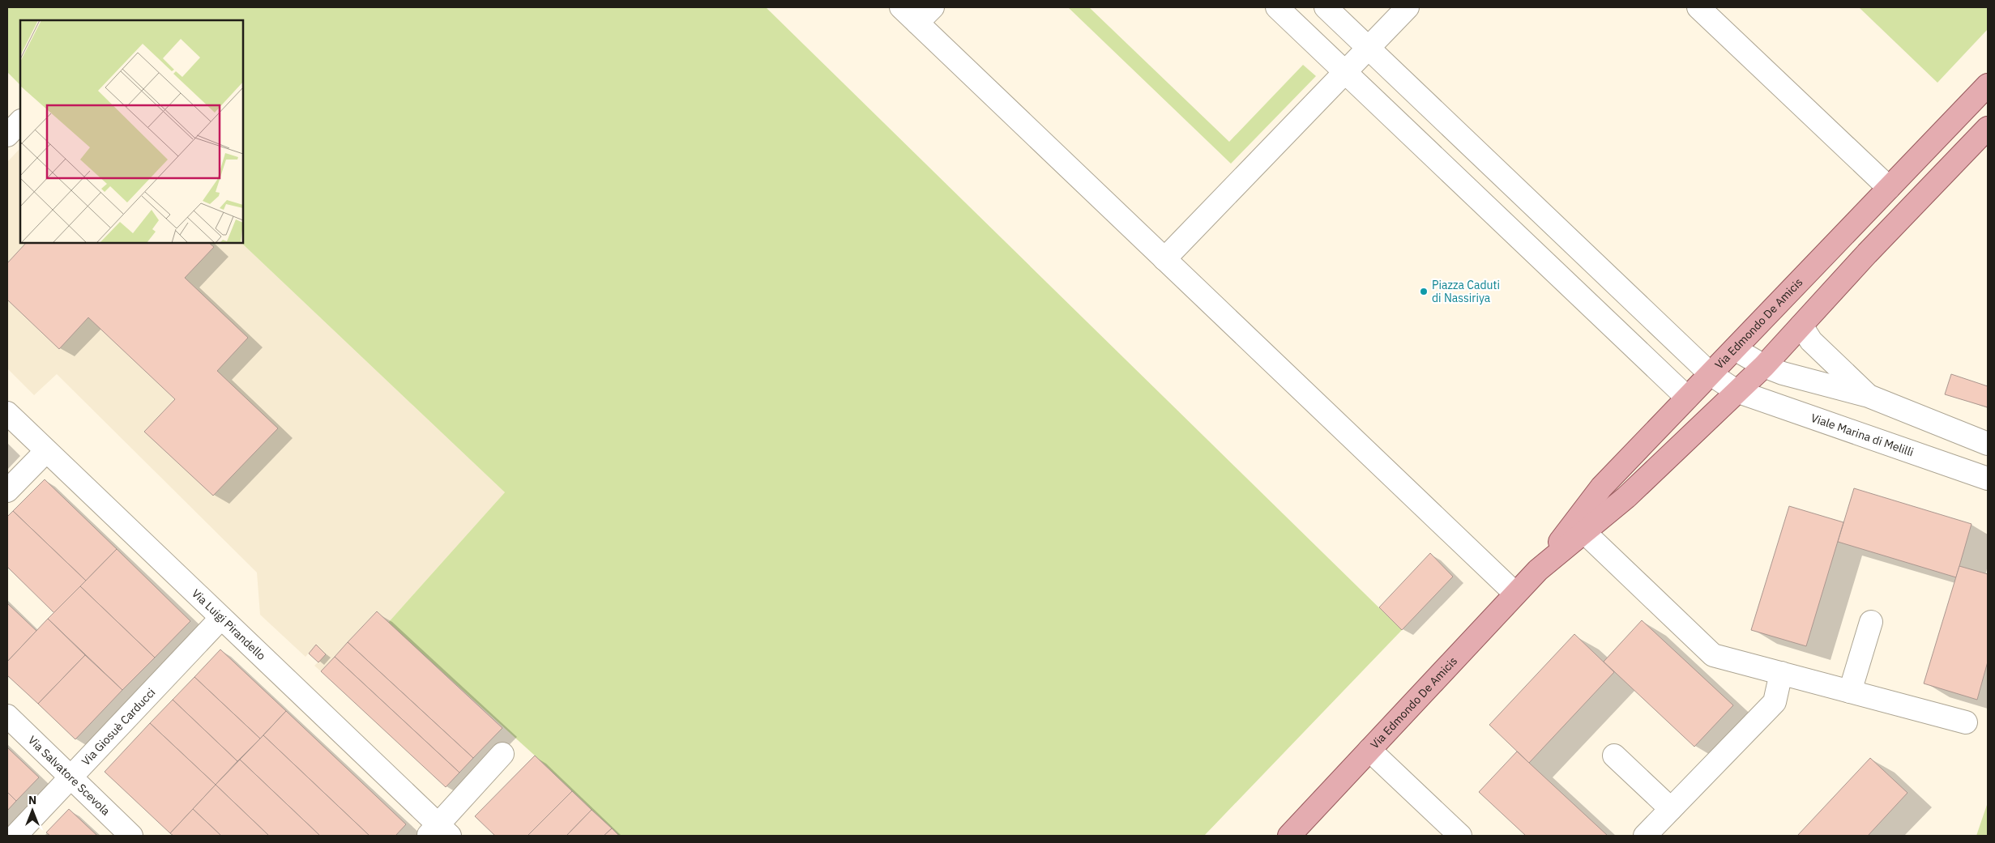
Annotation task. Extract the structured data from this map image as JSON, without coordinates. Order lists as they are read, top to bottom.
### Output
{
  "streets": {
    "main road": ["Via Edmondo De Amicis"],
    "street": [
      "Viale Marina di Melilli",
      "Via Luigi Pirandello",
      "Via Giosuè Carducci",
      "Via Salvatore Scevola"
    ]
  },
  "crossings": [
    ["Via Edmondo De Amicis", "Viale Marina di Melilli"],
    ["Via Luigi Pirandello", "Via Giosuè Carducci"],
    ["Via Giosuè Carducci", "Via Salvatore Scevola"]
  ],
  "places": ["Piazza Caduti di Nassiriya"],
  "north": "top"
}
